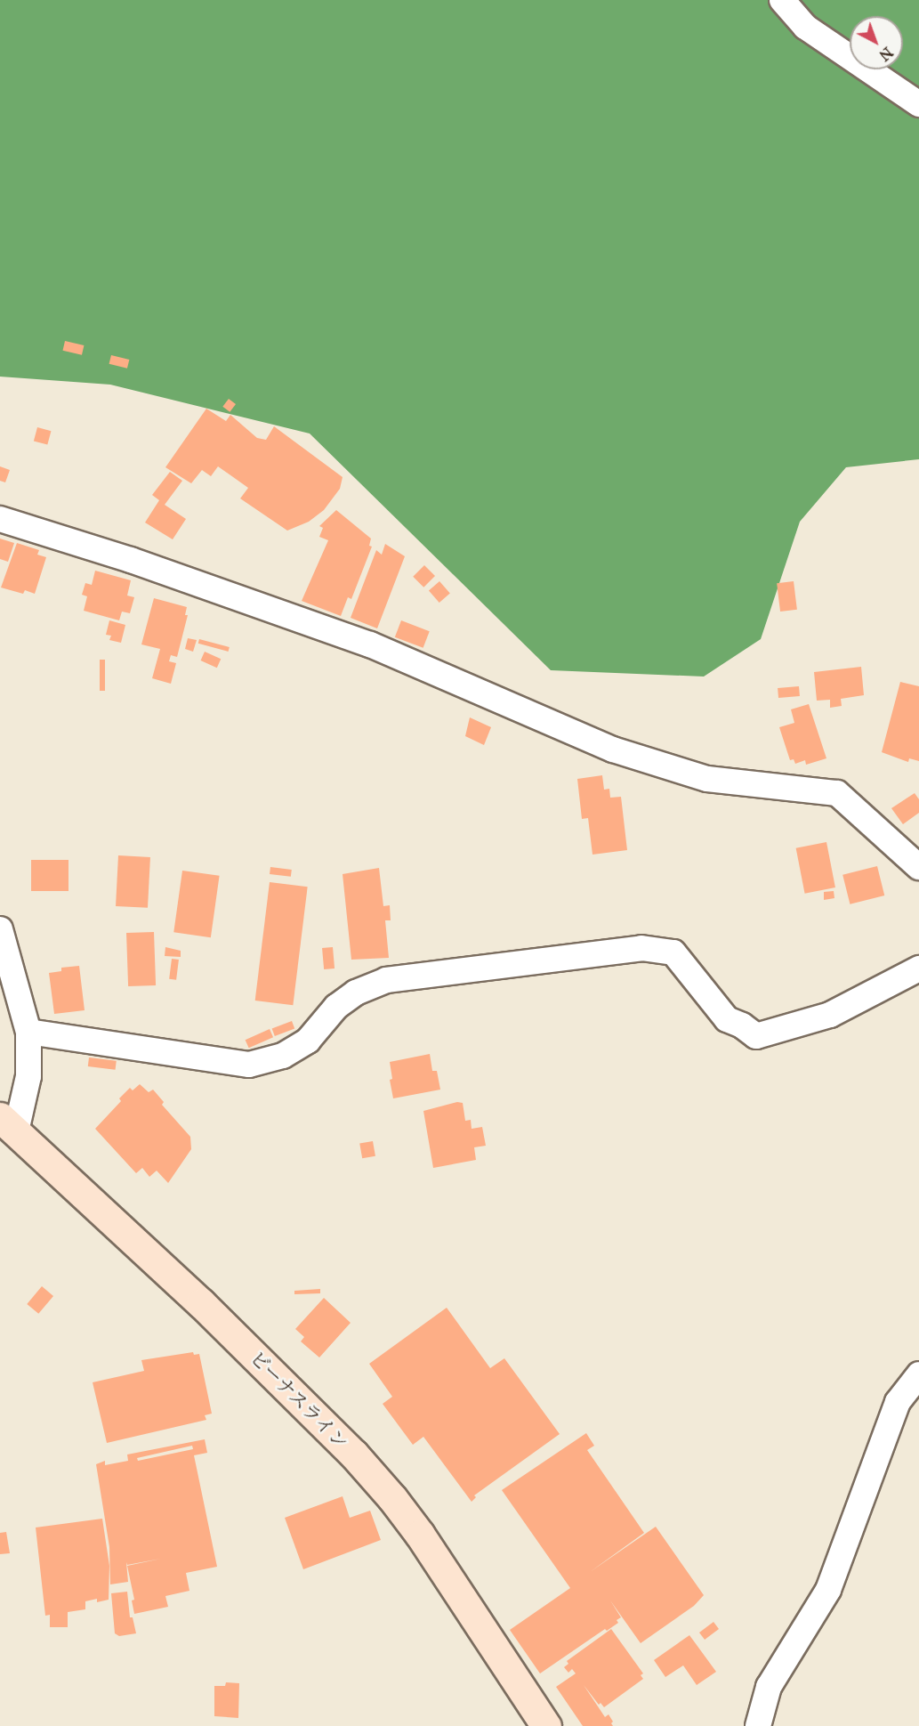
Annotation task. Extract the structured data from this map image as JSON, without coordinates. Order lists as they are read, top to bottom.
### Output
{
  "streets": {
    "main road": ["ビーナスライン"]
  },
  "north": "bottom right"
}
